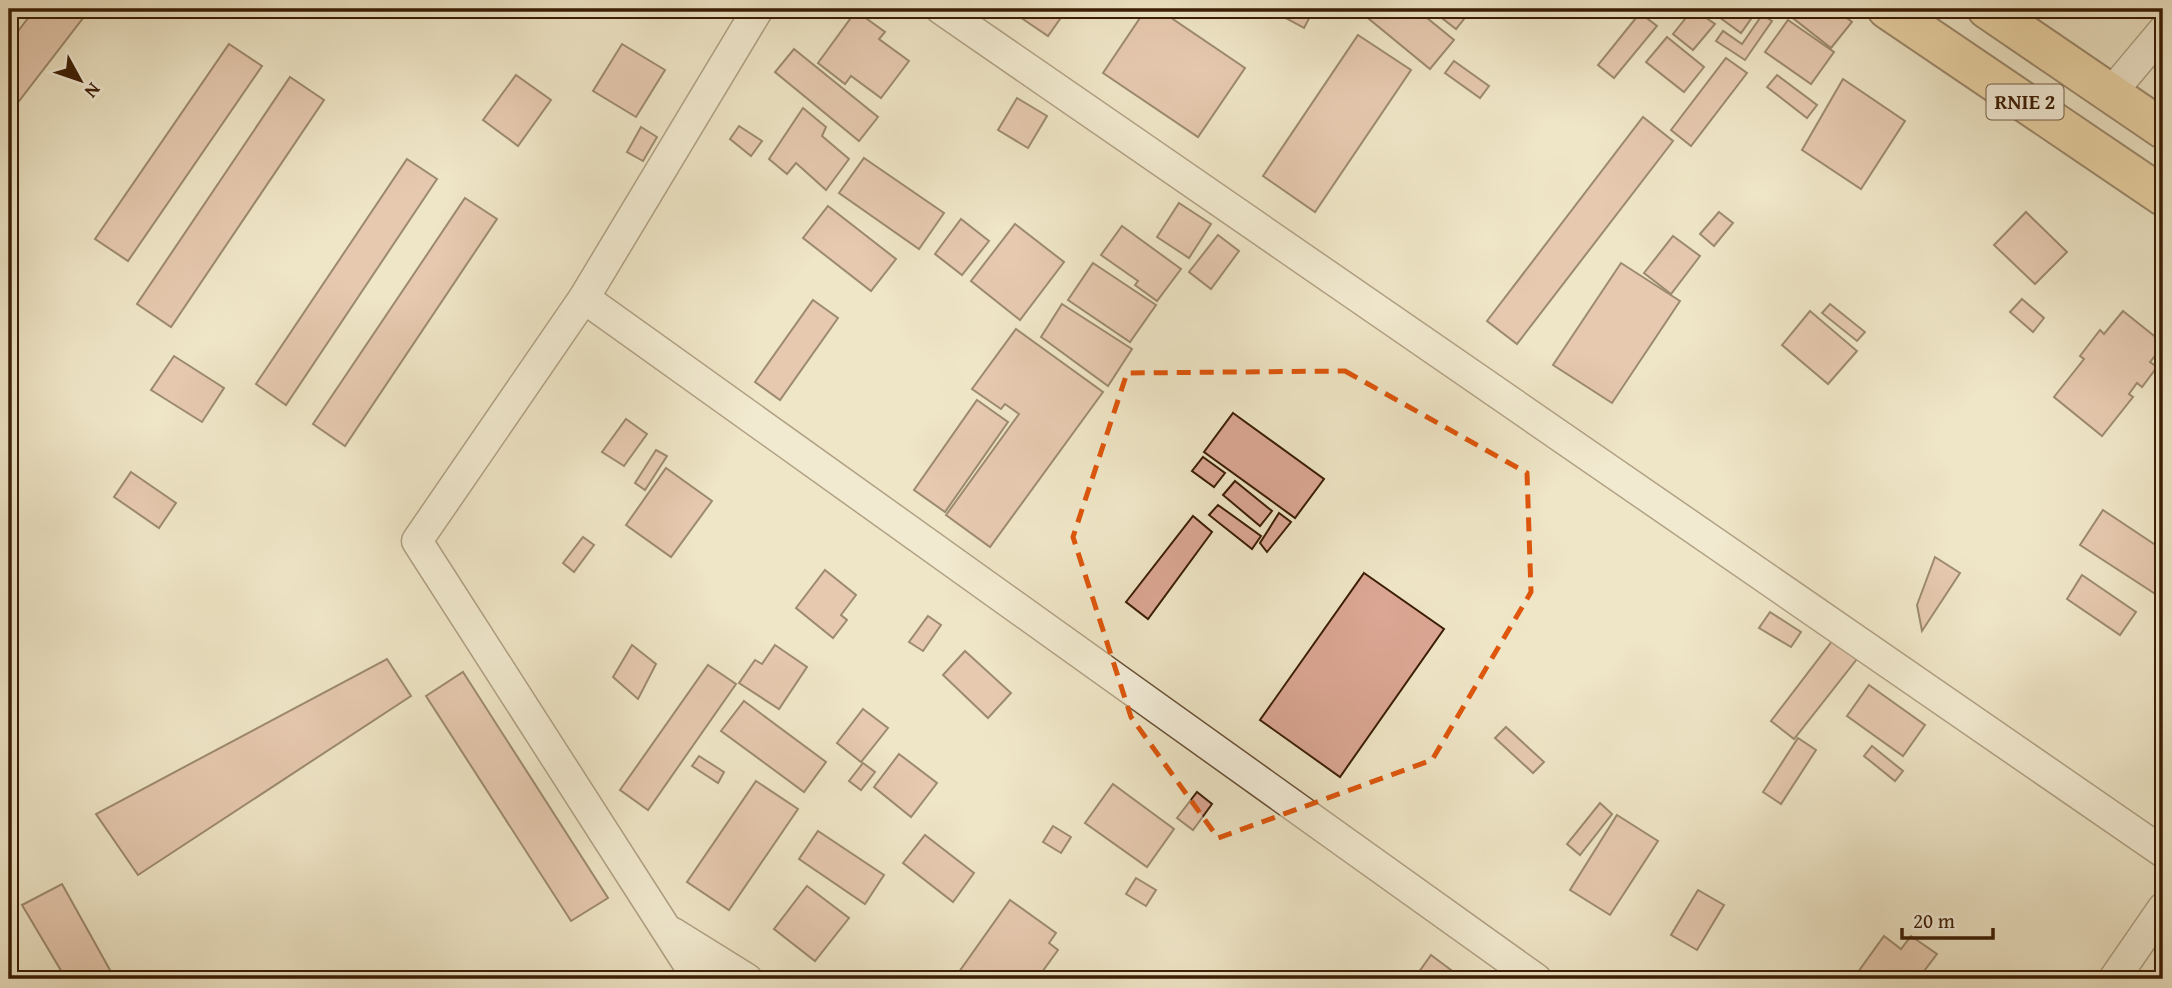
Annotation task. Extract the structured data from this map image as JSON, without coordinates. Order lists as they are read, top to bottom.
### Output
{
  "streets": {
    "main road": ["RNIE 2"]
  },
  "scale_bar": "20 m",
  "north": "bottom right"
}
